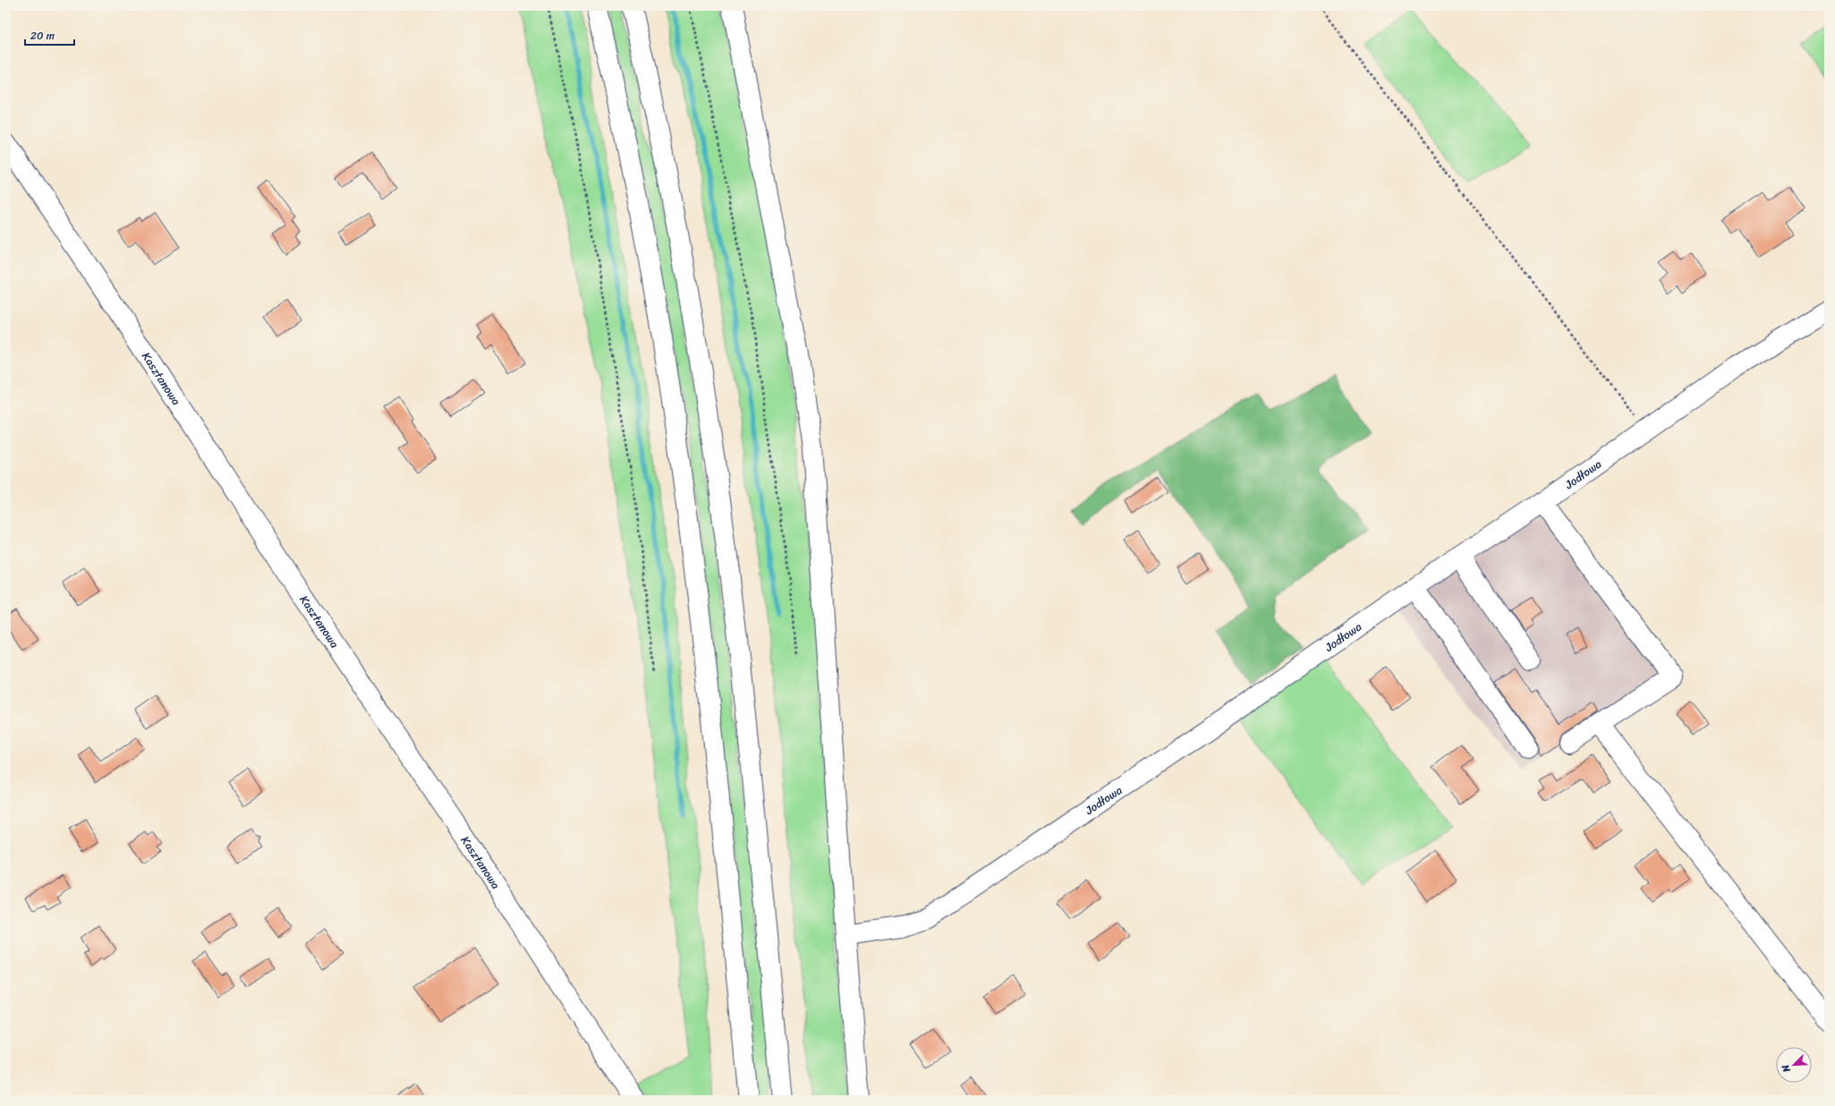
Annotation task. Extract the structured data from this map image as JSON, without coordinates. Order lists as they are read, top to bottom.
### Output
{
  "streets": {
    "main road": ["Kasztanowa", "Jodłowa"]
  },
  "scale_bar": "20 m",
  "north": "bottom left"
}
